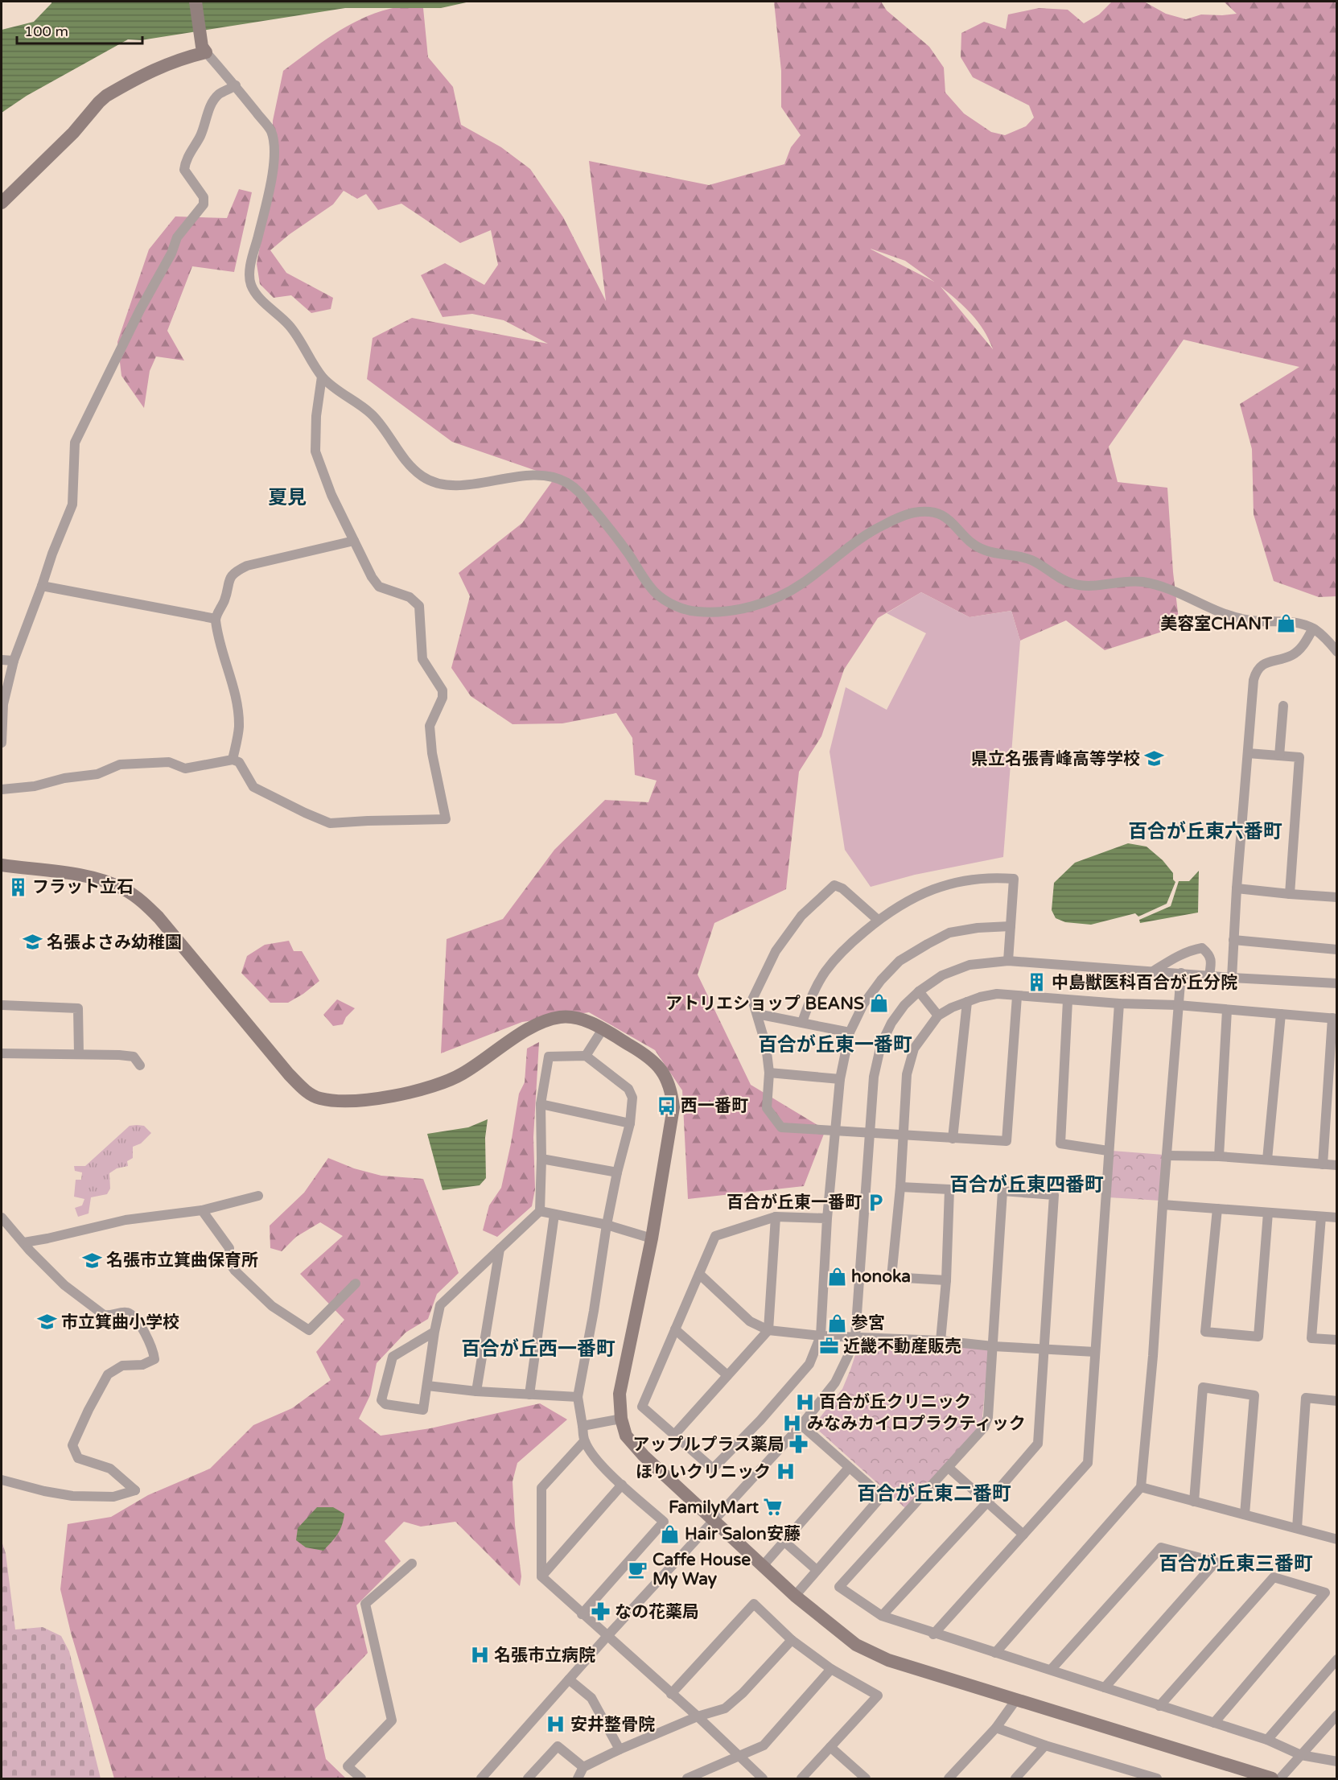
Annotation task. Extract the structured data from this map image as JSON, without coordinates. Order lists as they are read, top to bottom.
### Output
{
  "districts": [
    "夏見",
    "百合が丘東六番町",
    "百合が丘東一番町",
    "百合が丘東四番町",
    "百合が丘西一番町",
    "百合が丘東二番町",
    "百合が丘東三番町"
  ],
  "places": {
    "shop": [
      "美容室CHANT",
      "アトリエショップ BEANS",
      "honoka",
      "参宮",
      "Hair Salon安藤"
    ],
    "school or university": [
      "県立名張青峰高等学校",
      "名張よさみ幼稚園",
      "名張市立箕曲保育所",
      "市立箕曲小学校"
    ],
    "building": ["フラット立石", "中島獣医科百合が丘分院"],
    "bus stop": ["西一番町"],
    "parking": ["百合が丘東一番町"],
    "office": ["近畿不動産販売"],
    "hospital": [
      "百合が丘クリニック",
      "みなみカイロプラクティック",
      "ほりいクリニック",
      "名張市立病院",
      "安井整骨院"
    ],
    "pharmacy": ["アップルプラス薬局", "なの花薬局"],
    "supermarket": ["FamilyMart"],
    "cafe": ["Caffe House My Way"]
  },
  "scale_bar": "100 m"
}
